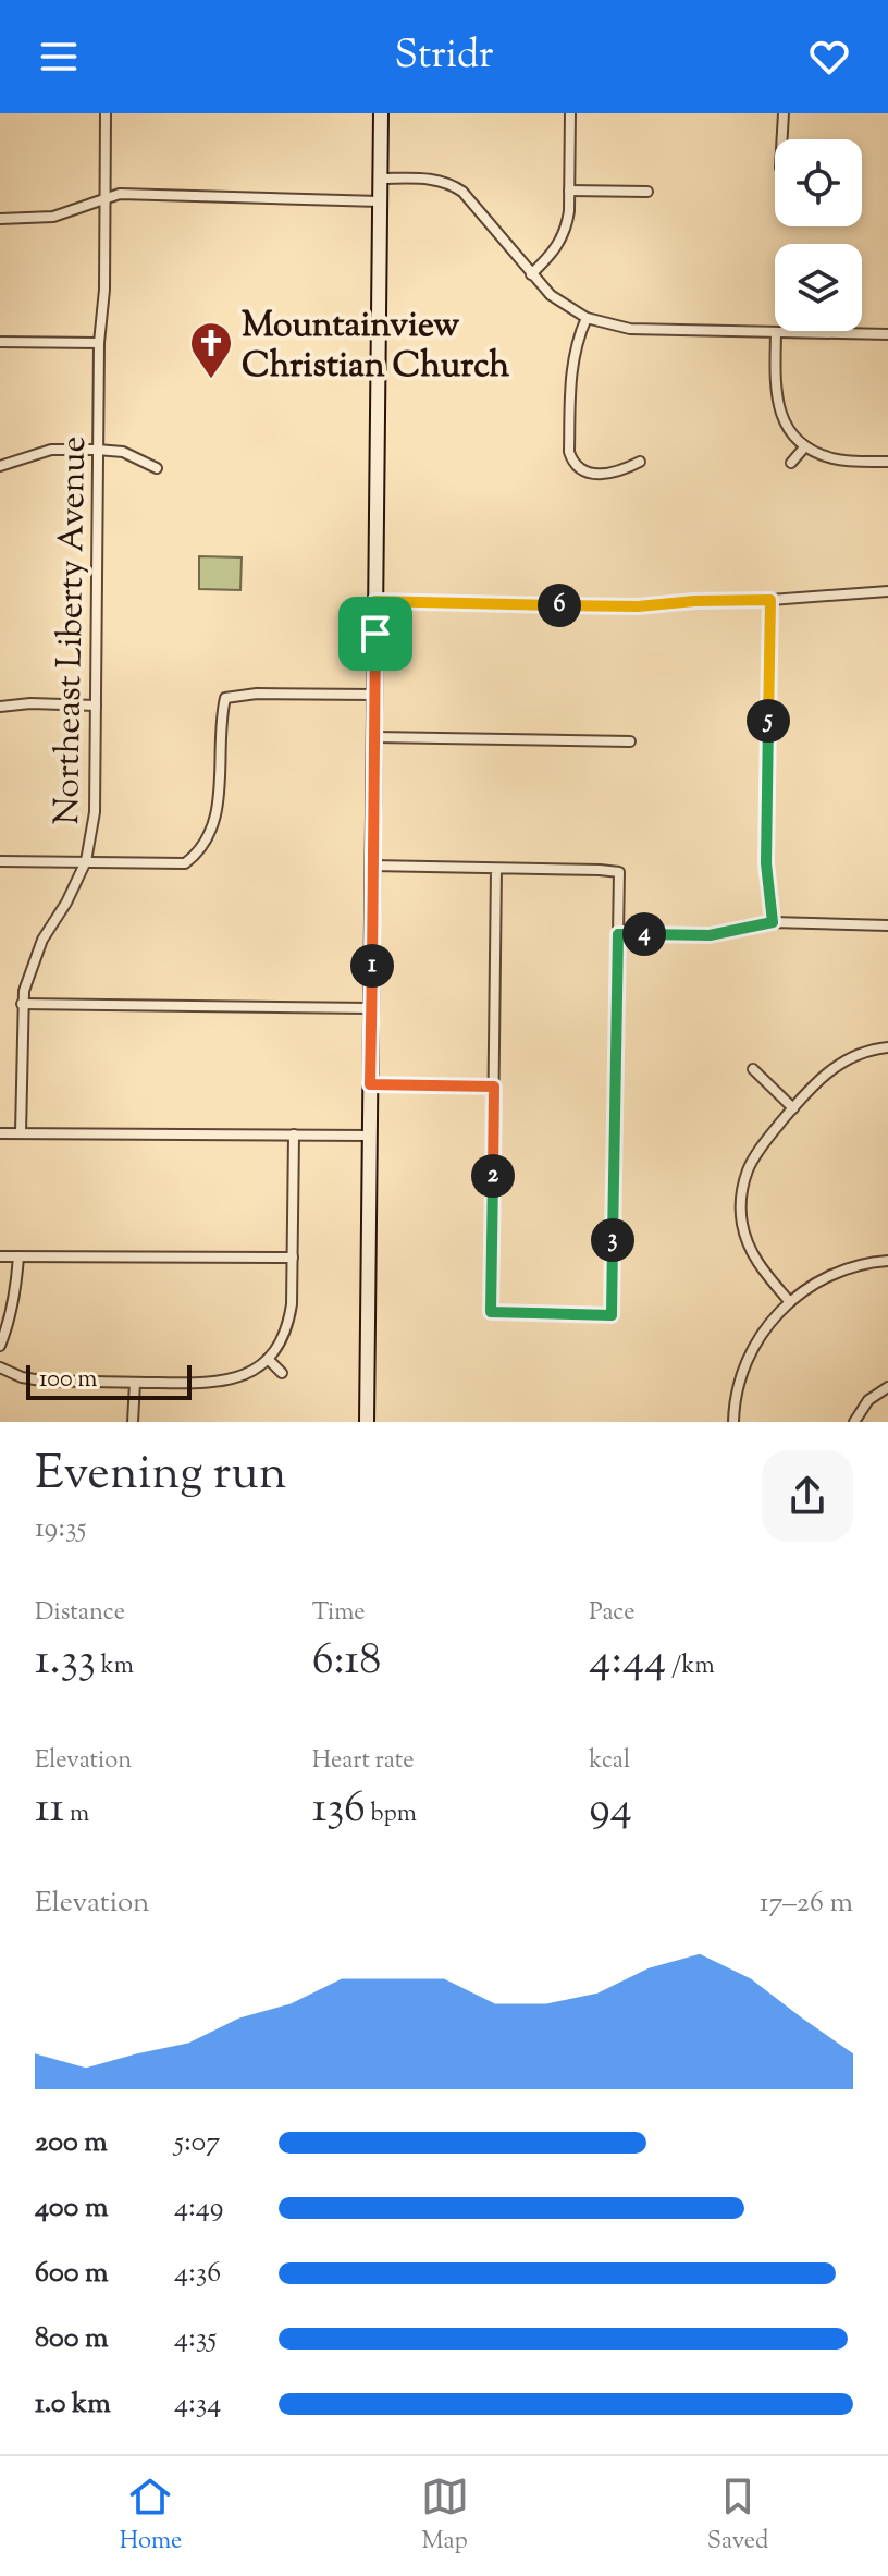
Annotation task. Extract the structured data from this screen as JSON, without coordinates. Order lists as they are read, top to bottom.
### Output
{
  "streets": {
    "street": ["Northeast Liberty Avenue"]
  },
  "places": {
    "church": ["Mountainview Christian Church"]
  },
  "scale_bar": "100 m",
  "page": {
    "header": "Stridr",
    "pins": [
      "6",
      "5",
      "4",
      "1",
      "2",
      "3"
    ],
    "scale": "100 m",
    "heading": ["Evening run", "19:35"],
    "stats": [
      ["Distance", "1.33 km"],
      ["Time", "6:18"],
      ["Pace", "4:44 /km"],
      ["Elevation", "11 m"],
      ["Heart rate", "136 bpm"],
      ["kcal", "94"]
    ],
    "chart": ["Elevation", "17–26 m"],
    "list": [
      {
        "name": "200 m",
        "note": "5:07"
      },
      {
        "name": "400 m",
        "note": "4:49"
      },
      {
        "name": "600 m",
        "note": "4:36"
      },
      {
        "name": "800 m",
        "note": "4:35"
      },
      {
        "name": "1.0 km",
        "note": "4:34"
      }
    ],
    "tabs": ["Home", "Map", "Saved"]
  }
}
